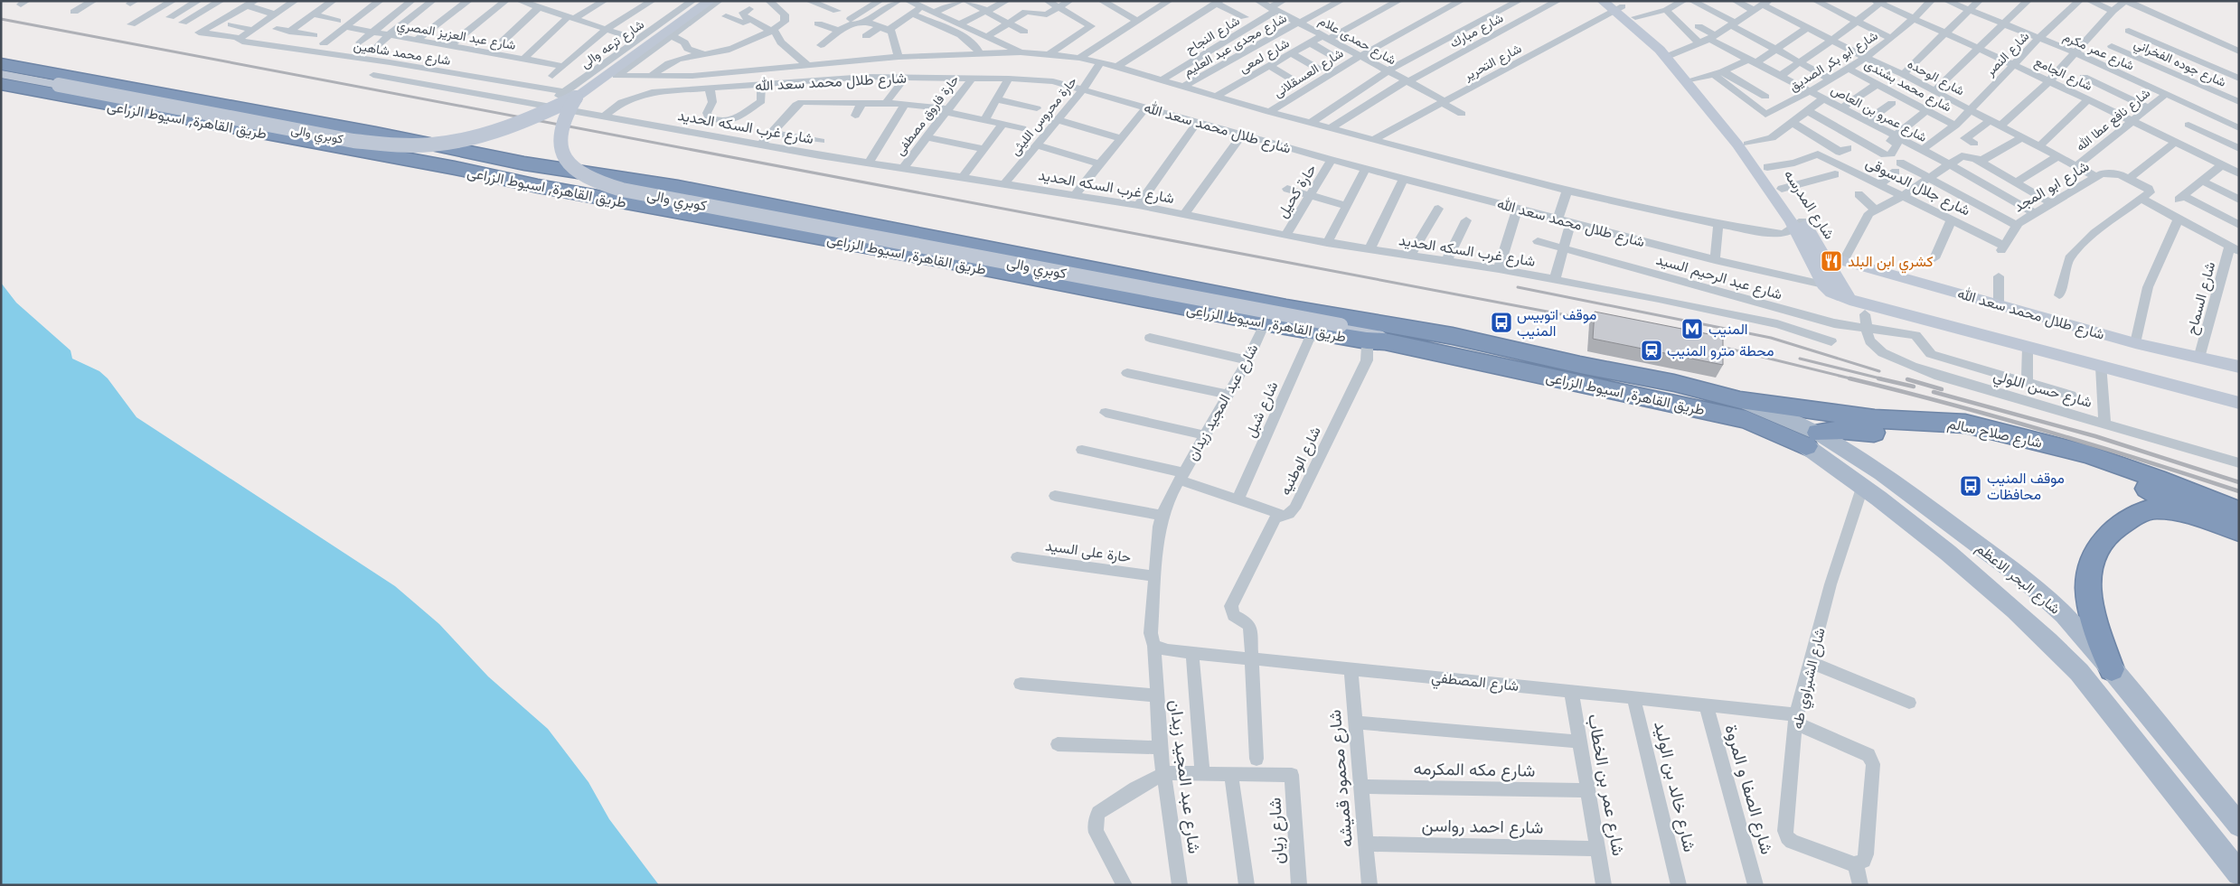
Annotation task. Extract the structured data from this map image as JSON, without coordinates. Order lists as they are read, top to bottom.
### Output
{
  "streets": {
    "highway": ["طريق القاهرة, اسيوط الزراعى", "شارع صلاح سالم"],
    "main road": [
      "شارع طلال محمد سعد الله",
      "كوبري والى",
      "شارع المدرسه",
      "شارع البحر الاعظم"
    ],
    "street": [
      "شارع مبارك",
      "شارع عبد العزيز المصري",
      "شارع النجاح",
      "شارع حمدى علام",
      "شارع ترعه والى",
      "شارع مجدى عبد العليم",
      "شارع عمر مكرم",
      "شارع محمد شاهين",
      "شارع النصر",
      "شارع لمعى",
      "شارع ابو بكر الصديق",
      "شارع التحرير",
      "شارع جوده الفخراني",
      "شارع العسقلانى",
      "شارع الجامع",
      "شارع الوحده",
      "شارع محمد بشندى",
      "شارع عمرو بن العاص",
      "حارة فاروق مصطفى",
      "حارة محروس الليثى",
      "شارع نافع عطا الله",
      "شارع غرب السكه الحديد",
      "شارع جلال الدسوقى",
      "شارع ابو المجد",
      "حارة كحيل",
      "شارع عبد الرحيم السيد",
      "شارع السماح",
      "شارع حسن اللولي",
      "شارع عبد المجيد زيدان",
      "شارع شبل",
      "شارع الوطنيه",
      "حارة على السيد",
      "شارع الشبراوي طه",
      "شارع المصطفي",
      "شارع مكه المكرمه",
      "شارع محمود قميشه",
      "شارع عمر بن الخطاب",
      "شارع خالد بن الوليد",
      "شارع الصفا و المروة",
      "شارع احمد رواسن",
      "شارع زيان"
    ]
  },
  "crossings": [
    ["شارع مبارك", "شارع حمدى علام"],
    ["شارع مبارك", "شارع طلال محمد سعد الله"],
    ["شارع النجاح", "شارع حمدى علام"],
    ["شارع النجاح", "شارع طلال محمد سعد الله"],
    ["شارع حمدى علام", "شارع مجدى عبد العليم"],
    ["شارع حمدى علام", "شارع لمعى"],
    ["شارع حمدى علام", "شارع التحرير"],
    ["شارع حمدى علام", "شارع العسقلانى"],
    ["شارع ترعه والى", "شارع محمد شاهين"],
    ["شارع ترعه والى", "شارع طلال محمد سعد الله"],
    ["شارع ترعه والى", "شارع غرب السكه الحديد"],
    ["شارع ترعه والى", "كوبري والى"],
    ["شارع مجدى عبد العليم", "شارع طلال محمد سعد الله"],
    ["شارع عمر مكرم", "شارع النصر"],
    ["شارع عمر مكرم", "شارع نافع عطا الله"],
    ["شارع محمد شاهين", "كوبري والى"],
    ["شارع النصر", "شارع الجامع"],
    ["شارع النصر", "شارع الوحده"],
    ["شارع النصر", "شارع محمد بشندى"],
    ["شارع النصر", "شارع عمرو بن العاص"],
    ["شارع لمعى", "شارع طلال محمد سعد الله"],
    ["شارع ابو بكر الصديق", "شارع الجامع"],
    ["شارع ابو بكر الصديق", "شارع الوحده"],
    ["شارع ابو بكر الصديق", "شارع محمد بشندى"],
    ["شارع ابو بكر الصديق", "شارع عمرو بن العاص"],
    ["شارع التحرير", "شارع طلال محمد سعد الله"],
    ["شارع التحرير", "شارع المدرسه"],
    ["شارع العسقلانى", "شارع طلال محمد سعد الله"],
    ["شارع الجامع", "شارع نافع عطا الله"],
    ["شارع الوحده", "شارع نافع عطا الله"],
    ["شارع الوحده", "شارع ابو المجد"],
    ["شارع طلال محمد سعد الله", "حارة فاروق مصطفى"],
    ["شارع طلال محمد سعد الله", "حارة محروس الليثى"],
    ["شارع طلال محمد سعد الله", "شارع غرب السكه الحديد"],
    ["شارع طلال محمد سعد الله", "حارة كحيل"],
    ["شارع طلال محمد سعد الله", "شارع المدرسه"],
    ["شارع طلال محمد سعد الله", "شارع السماح"],
    ["شارع عمرو بن العاص", "شارع ابو المجد"],
    ["حارة فاروق مصطفى", "شارع غرب السكه الحديد"],
    ["حارة محروس الليثى", "شارع غرب السكه الحديد"],
    ["طريق القاهرة, اسيوط الزراعى", "كوبري والى"],
    ["طريق القاهرة, اسيوط الزراعى", "شارع عبد المجيد زيدان"],
    ["طريق القاهرة, اسيوط الزراعى", "شارع شبل"],
    ["طريق القاهرة, اسيوط الزراعى", "شارع صلاح سالم"],
    ["طريق القاهرة, اسيوط الزراعى", "شارع الوطنيه"],
    ["طريق القاهرة, اسيوط الزراعى", "شارع البحر الاعظم"],
    ["شارع غرب السكه الحديد", "حارة كحيل"],
    ["كوبري والى", "شارع الوطنيه"],
    ["شارع جلال الدسوقى", "شارع ابو المجد"],
    ["شارع جلال الدسوقى", "شارع المدرسه"],
    ["شارع عبد الرحيم السيد", "شارع حسن اللولي"],
    ["شارع عبد المجيد زيدان", "حارة على السيد"],
    ["شارع عبد المجيد زيدان", "شارع المصطفي"],
    ["شارع صلاح سالم", "شارع البحر الاعظم"],
    ["شارع الوطنيه", "شارع المصطفي"],
    ["شارع البحر الاعظم", "شارع الشبراوي طه"],
    ["شارع الشبراوي طه", "شارع المصطفي"],
    ["شارع المصطفي", "شارع محمود قميشه"],
    ["شارع المصطفي", "شارع عمر بن الخطاب"],
    ["شارع المصطفي", "شارع خالد بن الوليد"],
    ["شارع المصطفي", "شارع الصفا و المروة"],
    ["شارع مكه المكرمه", "شارع محمود قميشه"],
    ["شارع مكه المكرمه", "شارع عمر بن الخطاب"],
    ["شارع محمود قميشه", "شارع احمد رواسن"],
    ["شارع عمر بن الخطاب", "شارع احمد رواسن"]
  ],
  "places": {
    "restaurant": ["كشري ابن البلد"],
    "bus stop": ["موقف اتوبيس المنيب", "موقف المنيب محافظات"],
    "metro station": ["المنيب"],
    "station": ["محطة مترو المنيب"]
  }
}
